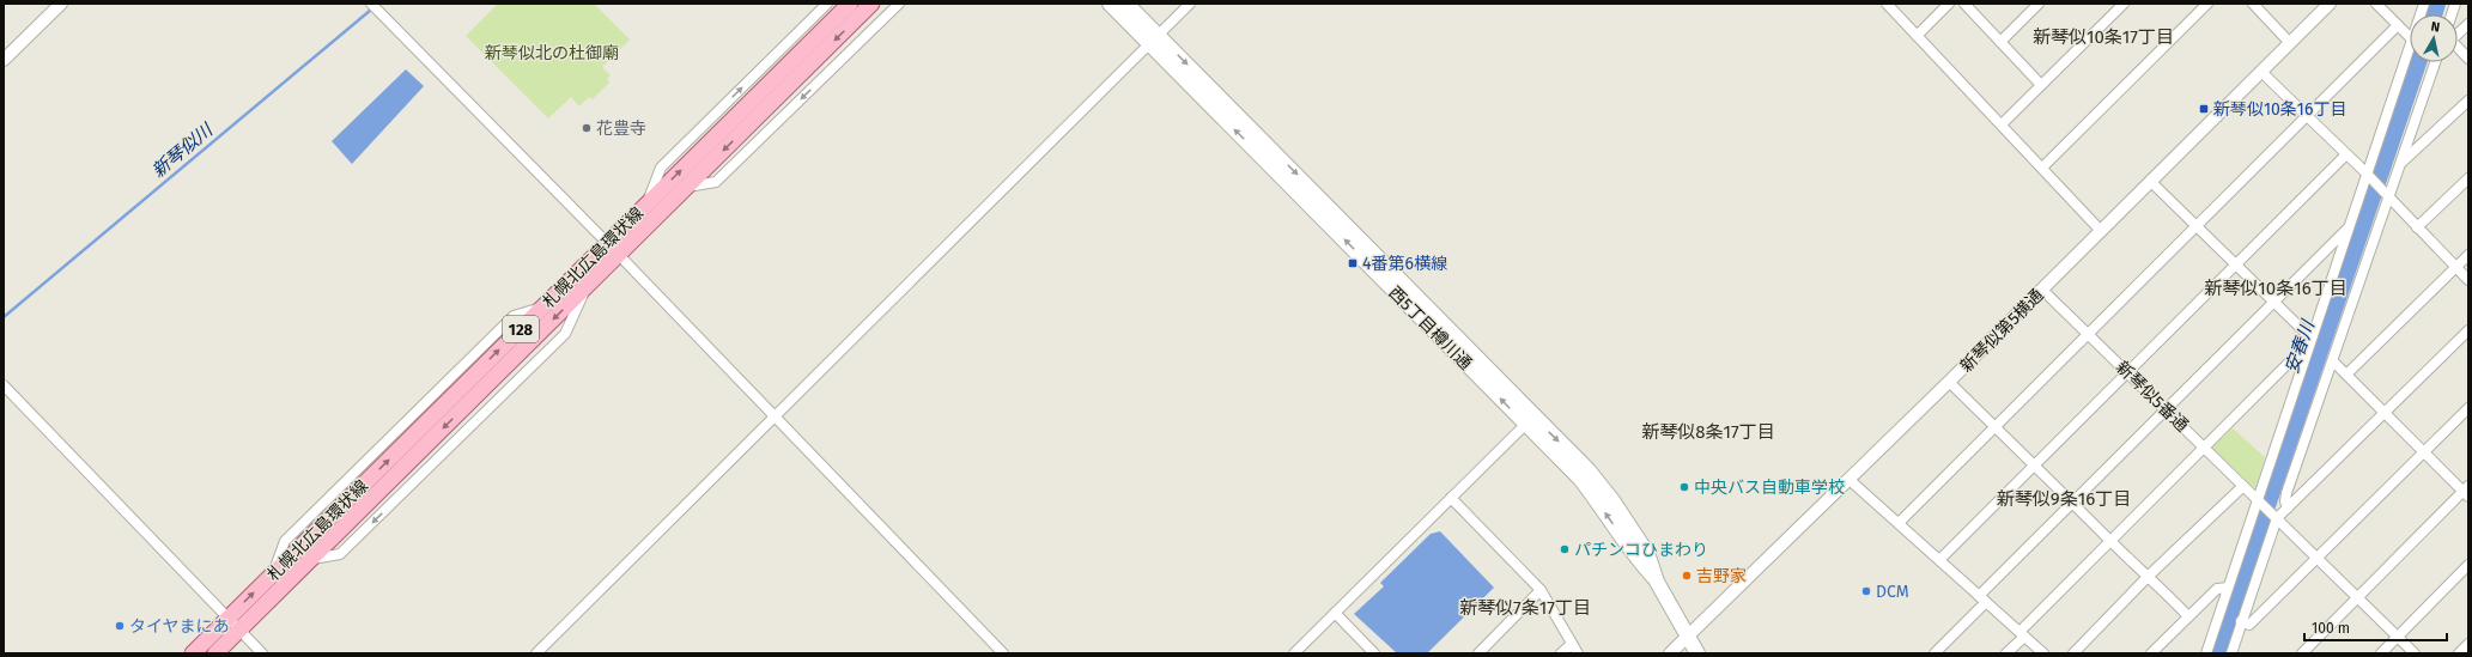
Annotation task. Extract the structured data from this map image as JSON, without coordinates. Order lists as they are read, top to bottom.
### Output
{
  "streets": {
    "main road": ["札幌北広島環状線", "西5丁目樽川通", "128"],
    "street": ["新琴似第5横通", "新琴似5番通"]
  },
  "crossings": [
    ["西5丁目樽川通", "新琴似第5横通"],
    ["新琴似第5横通", "新琴似5番通"]
  ],
  "districts": [
    "新琴似10条17丁目",
    "新琴似10条16丁目",
    "新琴似8条17丁目",
    "新琴似9条16丁目",
    "新琴似7条17丁目"
  ],
  "water": ["新琴似川", "安春川"],
  "parks": ["新琴似北の杜御廟"],
  "places": {
    "transit": ["新琴似10条16丁目", "4番第6横線"],
    "other": [
      "花豊寺",
      "中央バス自動車学校",
      "パチンコひまわり",
      "吉野家",
      "DCM",
      "タイヤまにあ"
    ]
  },
  "scale_bar": "100 m",
  "north": "top"
}
